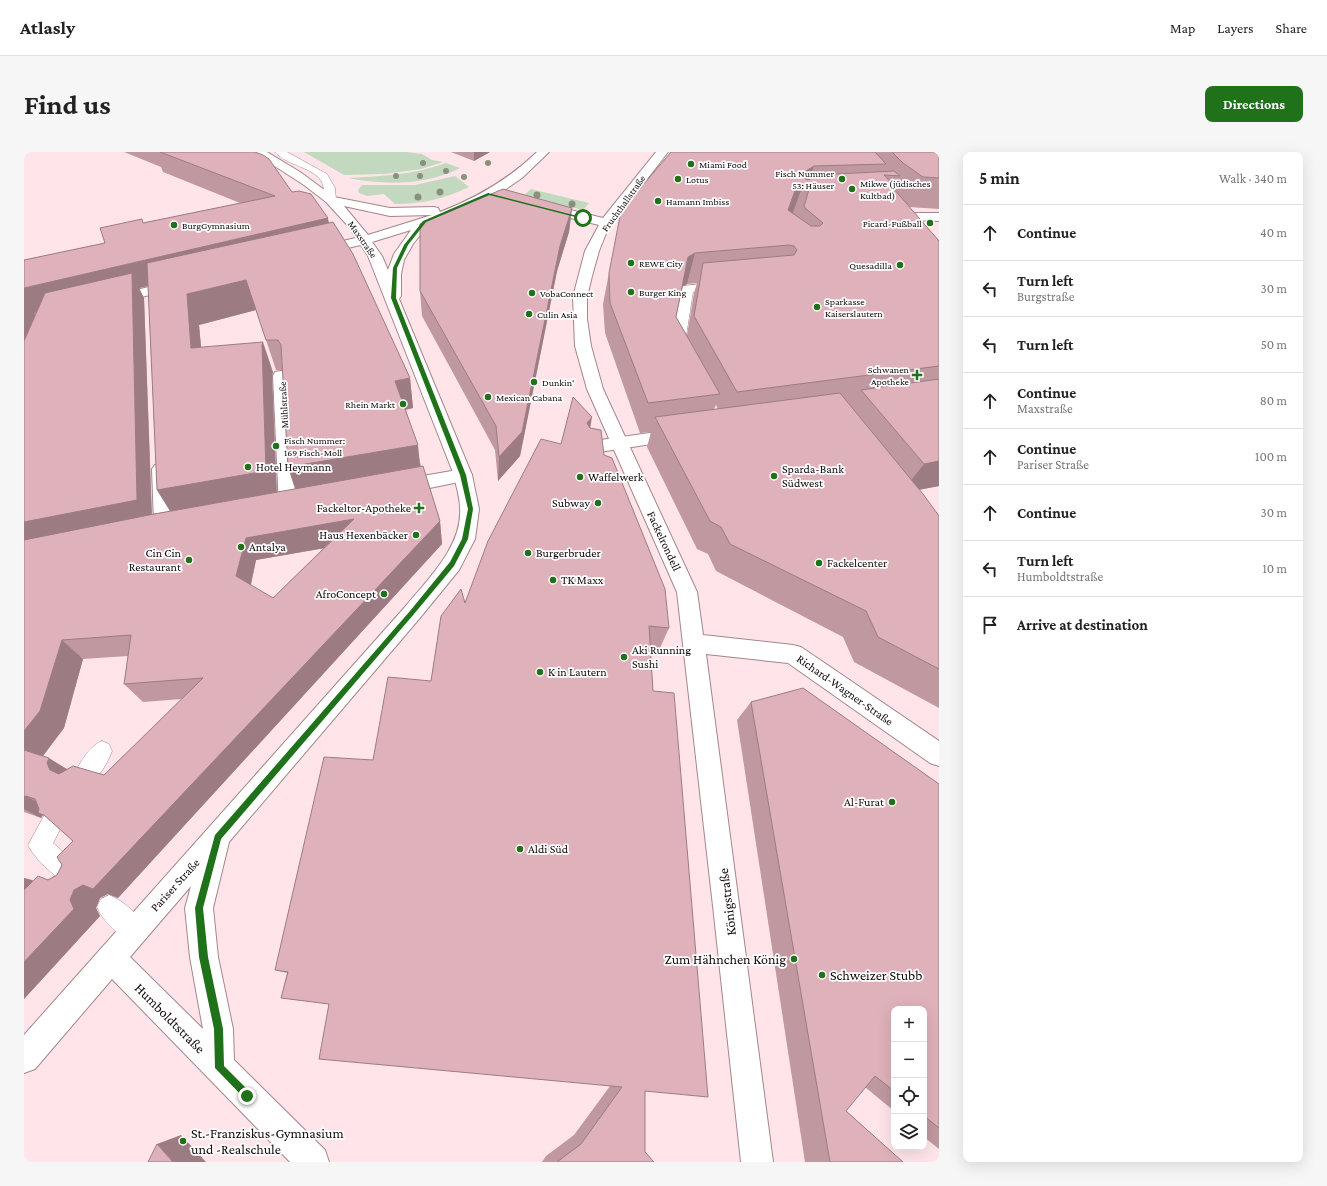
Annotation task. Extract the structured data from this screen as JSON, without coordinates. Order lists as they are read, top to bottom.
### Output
{
  "streets": {
    "street": [
      "Fruchthallstraße",
      "Maxstraße",
      "Mühlstraße",
      "Fackelrondell",
      "Richard-Wagner-Straße",
      "Pariser Straße",
      "Königstraße",
      "Humboldtstraße"
    ]
  },
  "crossings": [
    ["Fruchthallstraße", "Fackelrondell"],
    ["Maxstraße", "Pariser Straße"],
    ["Fackelrondell", "Richard-Wagner-Straße"],
    ["Fackelrondell", "Königstraße"],
    ["Richard-Wagner-Straße", "Königstraße"],
    ["Pariser Straße", "Humboldtstraße"]
  ],
  "places": {
    "other": [
      "Miami Food",
      "Lotus",
      "Fisch Nummer 53: Häuser",
      "Mikwe (jüdisches Kultbad)",
      "Hamann Imbiss",
      "Picard-Fußball",
      "BurgGymnasium",
      "REWE City",
      "Quesadilla",
      "Burger King",
      "VobaConnect",
      "Sparkasse Kaiserslautern",
      "Culin Asia",
      "Dunkin'",
      "Mexican Cabana",
      "Rhein Markt",
      "Fisch Nummer: 169 Fisch-Moll",
      "Hotel Heymann",
      "Sparda-Bank Südwest",
      "Waffelwerk",
      "Subway",
      "Haus Hexenbäcker",
      "Antalya",
      "Burgerbruder",
      "Cin Cin Restaurant",
      "Fackelcenter",
      "TK Maxx",
      "AfroConcept",
      "Aki Running Sushi",
      "K in Lautern",
      "Al-Furat",
      "Aldi Süd",
      "Zum Hähnchen König",
      "Schweizer Stubb",
      "St.-Franziskus-Gymnasium und -Realschule"
    ],
    "health": ["Schwanen Apotheke", "Fackeltor-Apotheke"]
  },
  "page": {
    "header": "Atlasly",
    "nav": ["Map", "Layers", "Share"],
    "buttons": "Directions",
    "title": "Find us",
    "heading": ["5 min", "Walk · 340 m"],
    "list": [
      ["Continue", "40 m"],
      ["Turn left", "Burgstraße", "30 m"],
      ["Turn left", "50 m"],
      ["Continue", "Maxstraße", "80 m"],
      ["Continue", "Pariser Straße", "100 m"],
      ["Continue", "30 m"],
      ["Turn left", "Humboldtstraße", "10 m"],
      "Arrive at destination"
    ],
    "map_buttons": ["+", "−"]
  }
}
